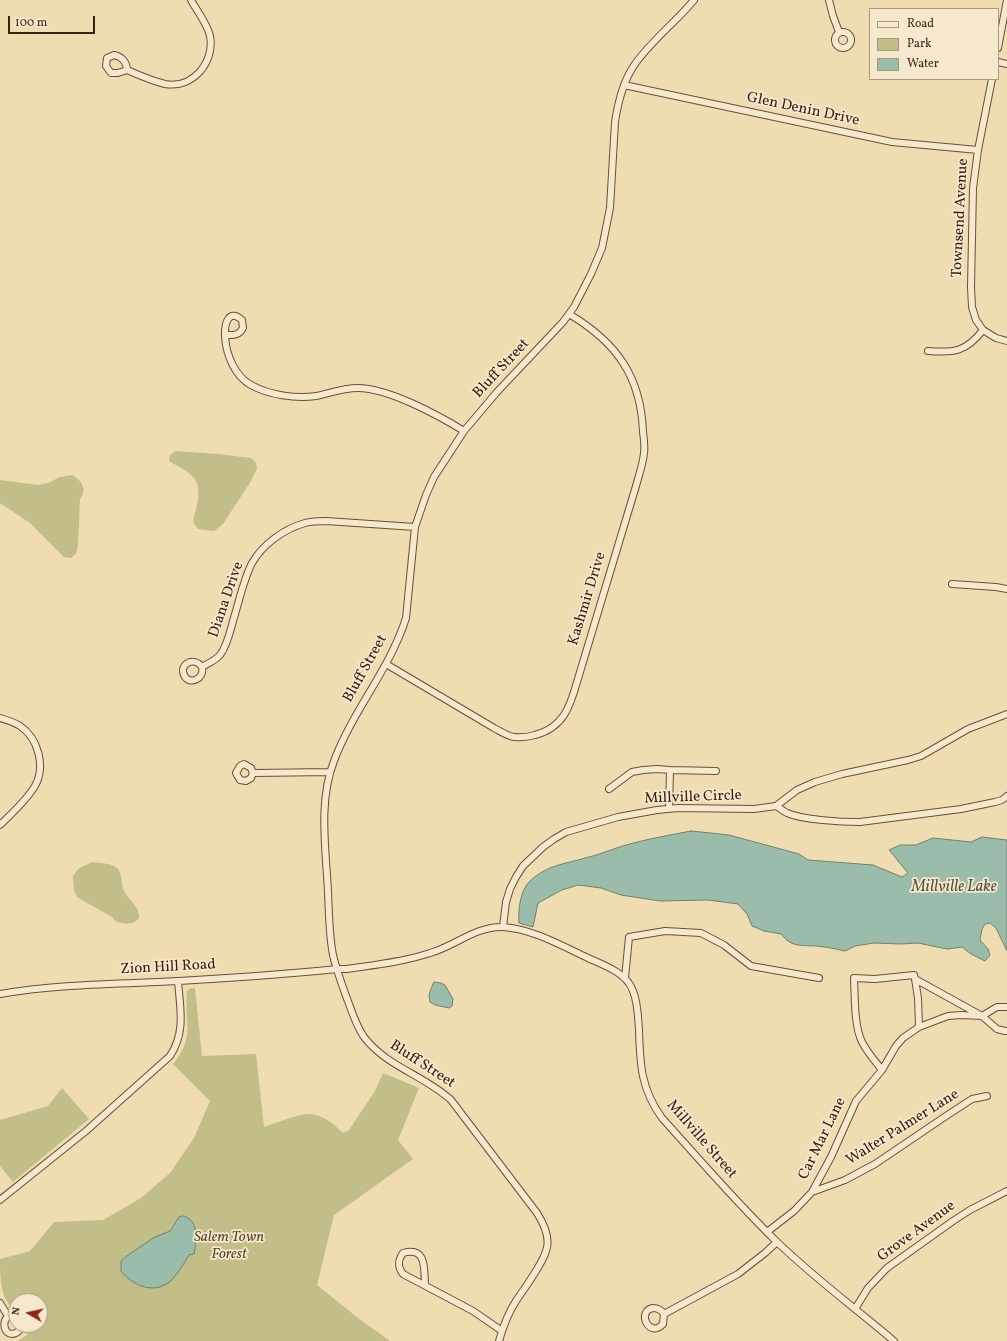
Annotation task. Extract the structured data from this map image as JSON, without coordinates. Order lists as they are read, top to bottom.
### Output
{
  "streets": {
    "street": [
      "Glen Denin Drive",
      "Townsend Avenue",
      "Bluff Street",
      "Kashmir Drive",
      "Diana Drive",
      "Millville Circle",
      "Zion Hill Road",
      "Walter Palmer Lane",
      "Car Mar Lane",
      "Millville Street",
      "Grove Avenue"
    ]
  },
  "crossings": [
    ["Glen Denin Drive", "Townsend Avenue"],
    ["Glen Denin Drive", "Bluff Street"],
    ["Bluff Street", "Kashmir Drive"],
    ["Bluff Street", "Diana Drive"],
    ["Bluff Street", "Zion Hill Road"],
    ["Walter Palmer Lane", "Car Mar Lane"],
    ["Car Mar Lane", "Millville Street"],
    ["Millville Street", "Grove Avenue"]
  ],
  "water": ["Millville Lake"],
  "parks": ["Salem Town Forest"],
  "legend": ["Road", "Park", "Water"],
  "scale_bar": "100 m",
  "north": "left"
}
